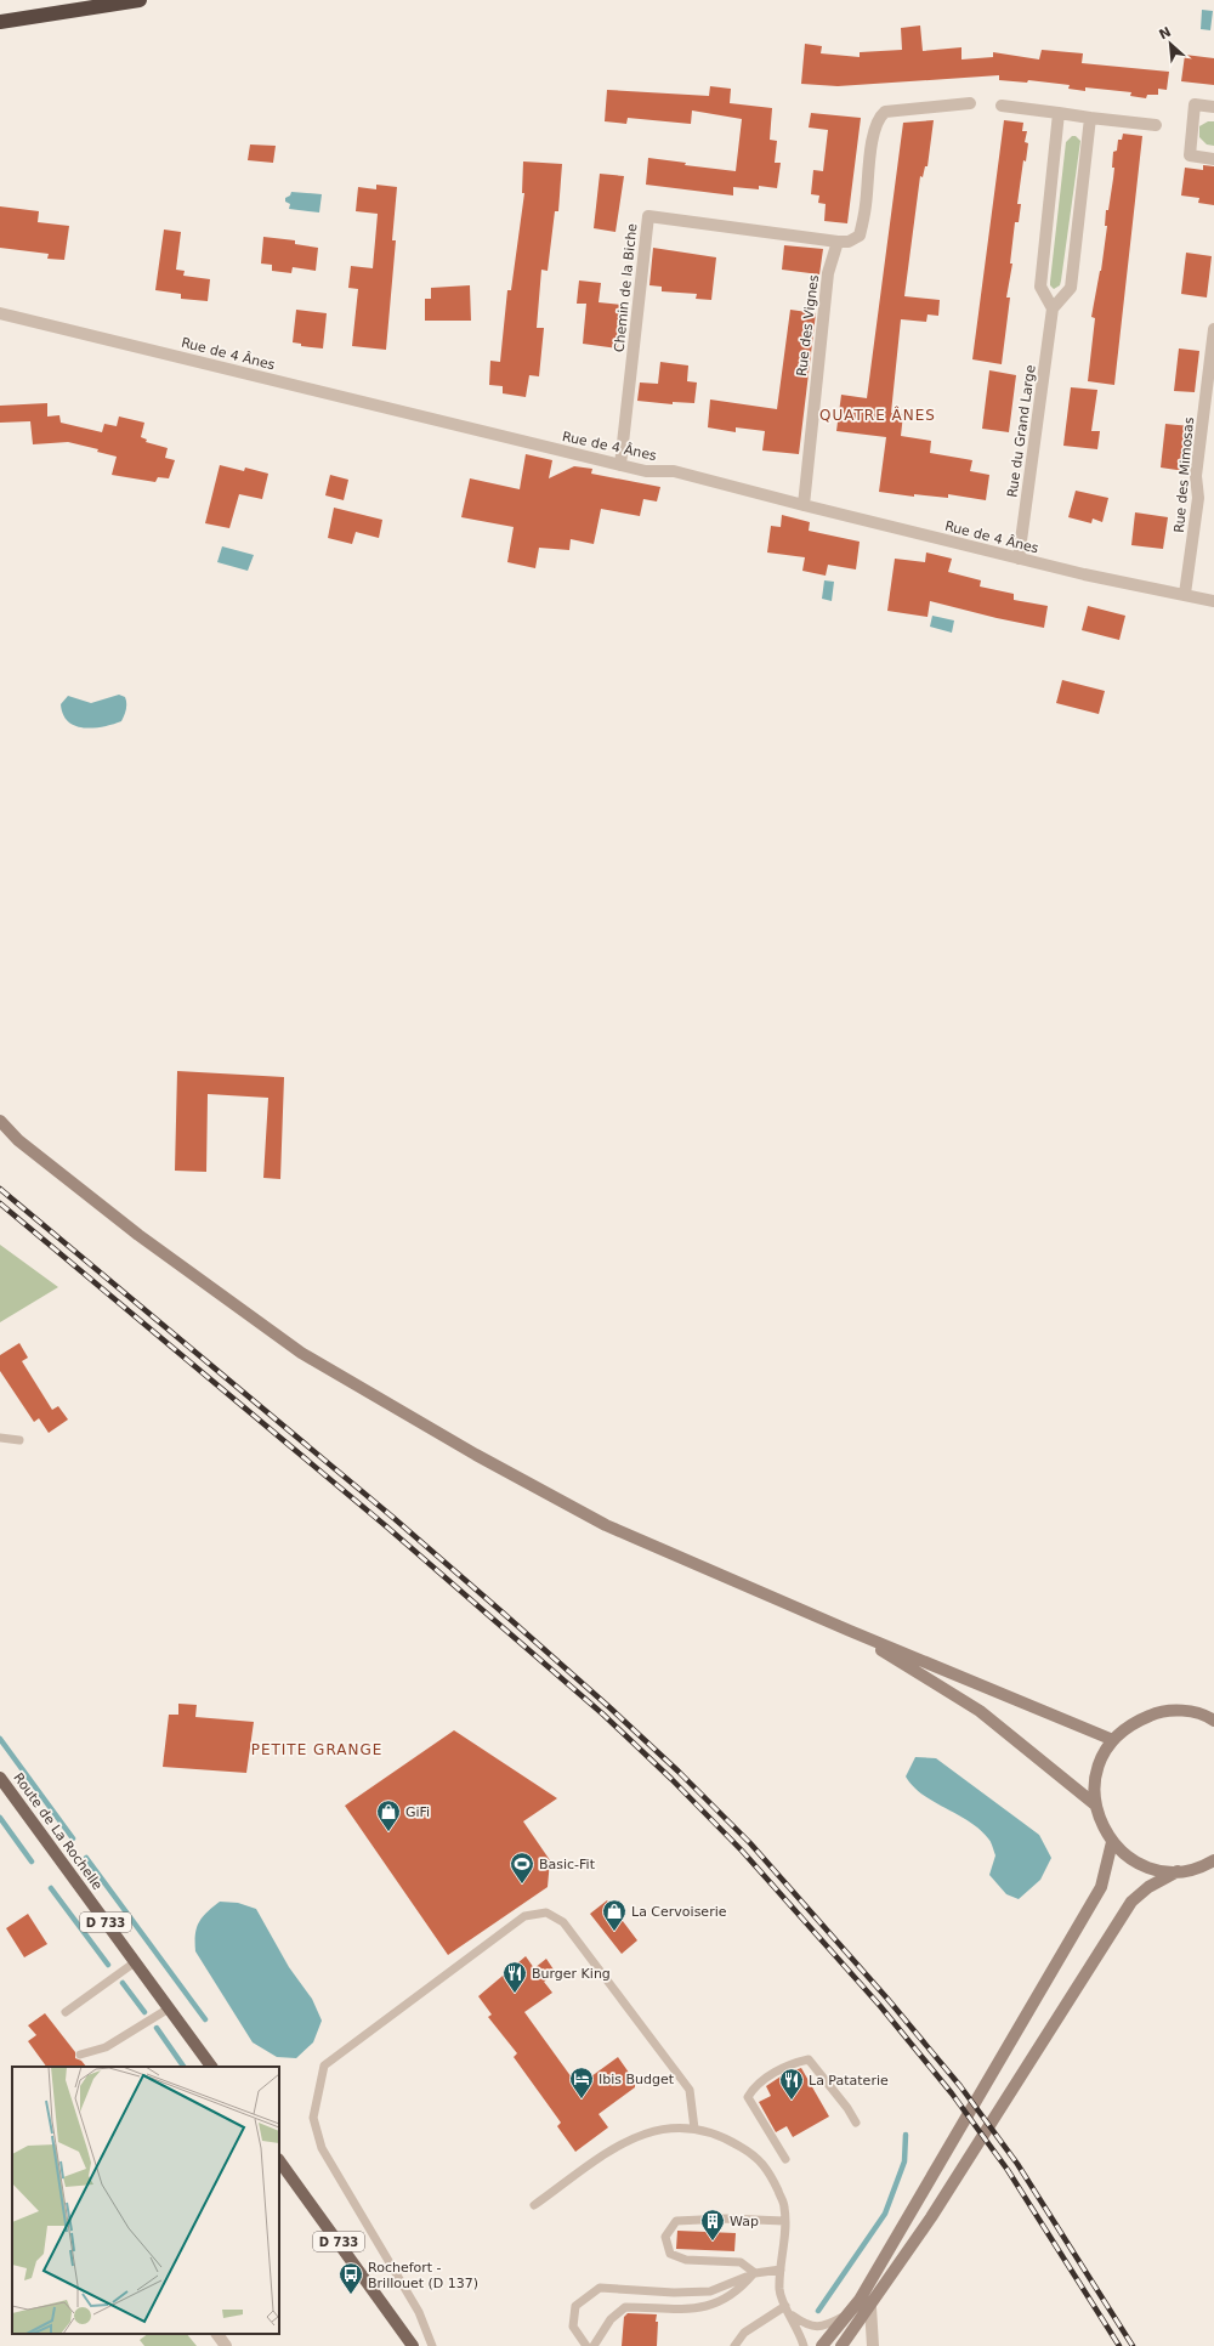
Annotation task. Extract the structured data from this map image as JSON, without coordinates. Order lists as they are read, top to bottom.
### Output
{
  "streets": {
    "main road": ["Route de La Rochelle", "D 733"],
    "street": [
      "Chemin de la Biche",
      "Rue des Vignes",
      "Rue de 4 Ânes",
      "Rue du Grand Large",
      "Rue des Mimosas"
    ]
  },
  "crossings": [
    ["Chemin de la Biche", "Rue des Vignes"],
    ["Chemin de la Biche", "Rue de 4 Ânes"],
    ["Rue des Vignes", "Rue de 4 Ânes"],
    ["Rue de 4 Ânes", "Rue du Grand Large"],
    ["Rue de 4 Ânes", "Rue des Mimosas"]
  ],
  "districts": ["QUATRE ÂNES", "PETITE GRANGE"],
  "places": {
    "shop": ["GiFi", "La Cervoiserie"],
    "sports": ["Basic-Fit"],
    "restaurant": ["Burger King", "La Pataterie"],
    "hotel": ["Ibis Budget"],
    "building": ["Wap"],
    "bus stop": ["Rochefort - Brillouet (D 137)"]
  },
  "north": "top left"
}
